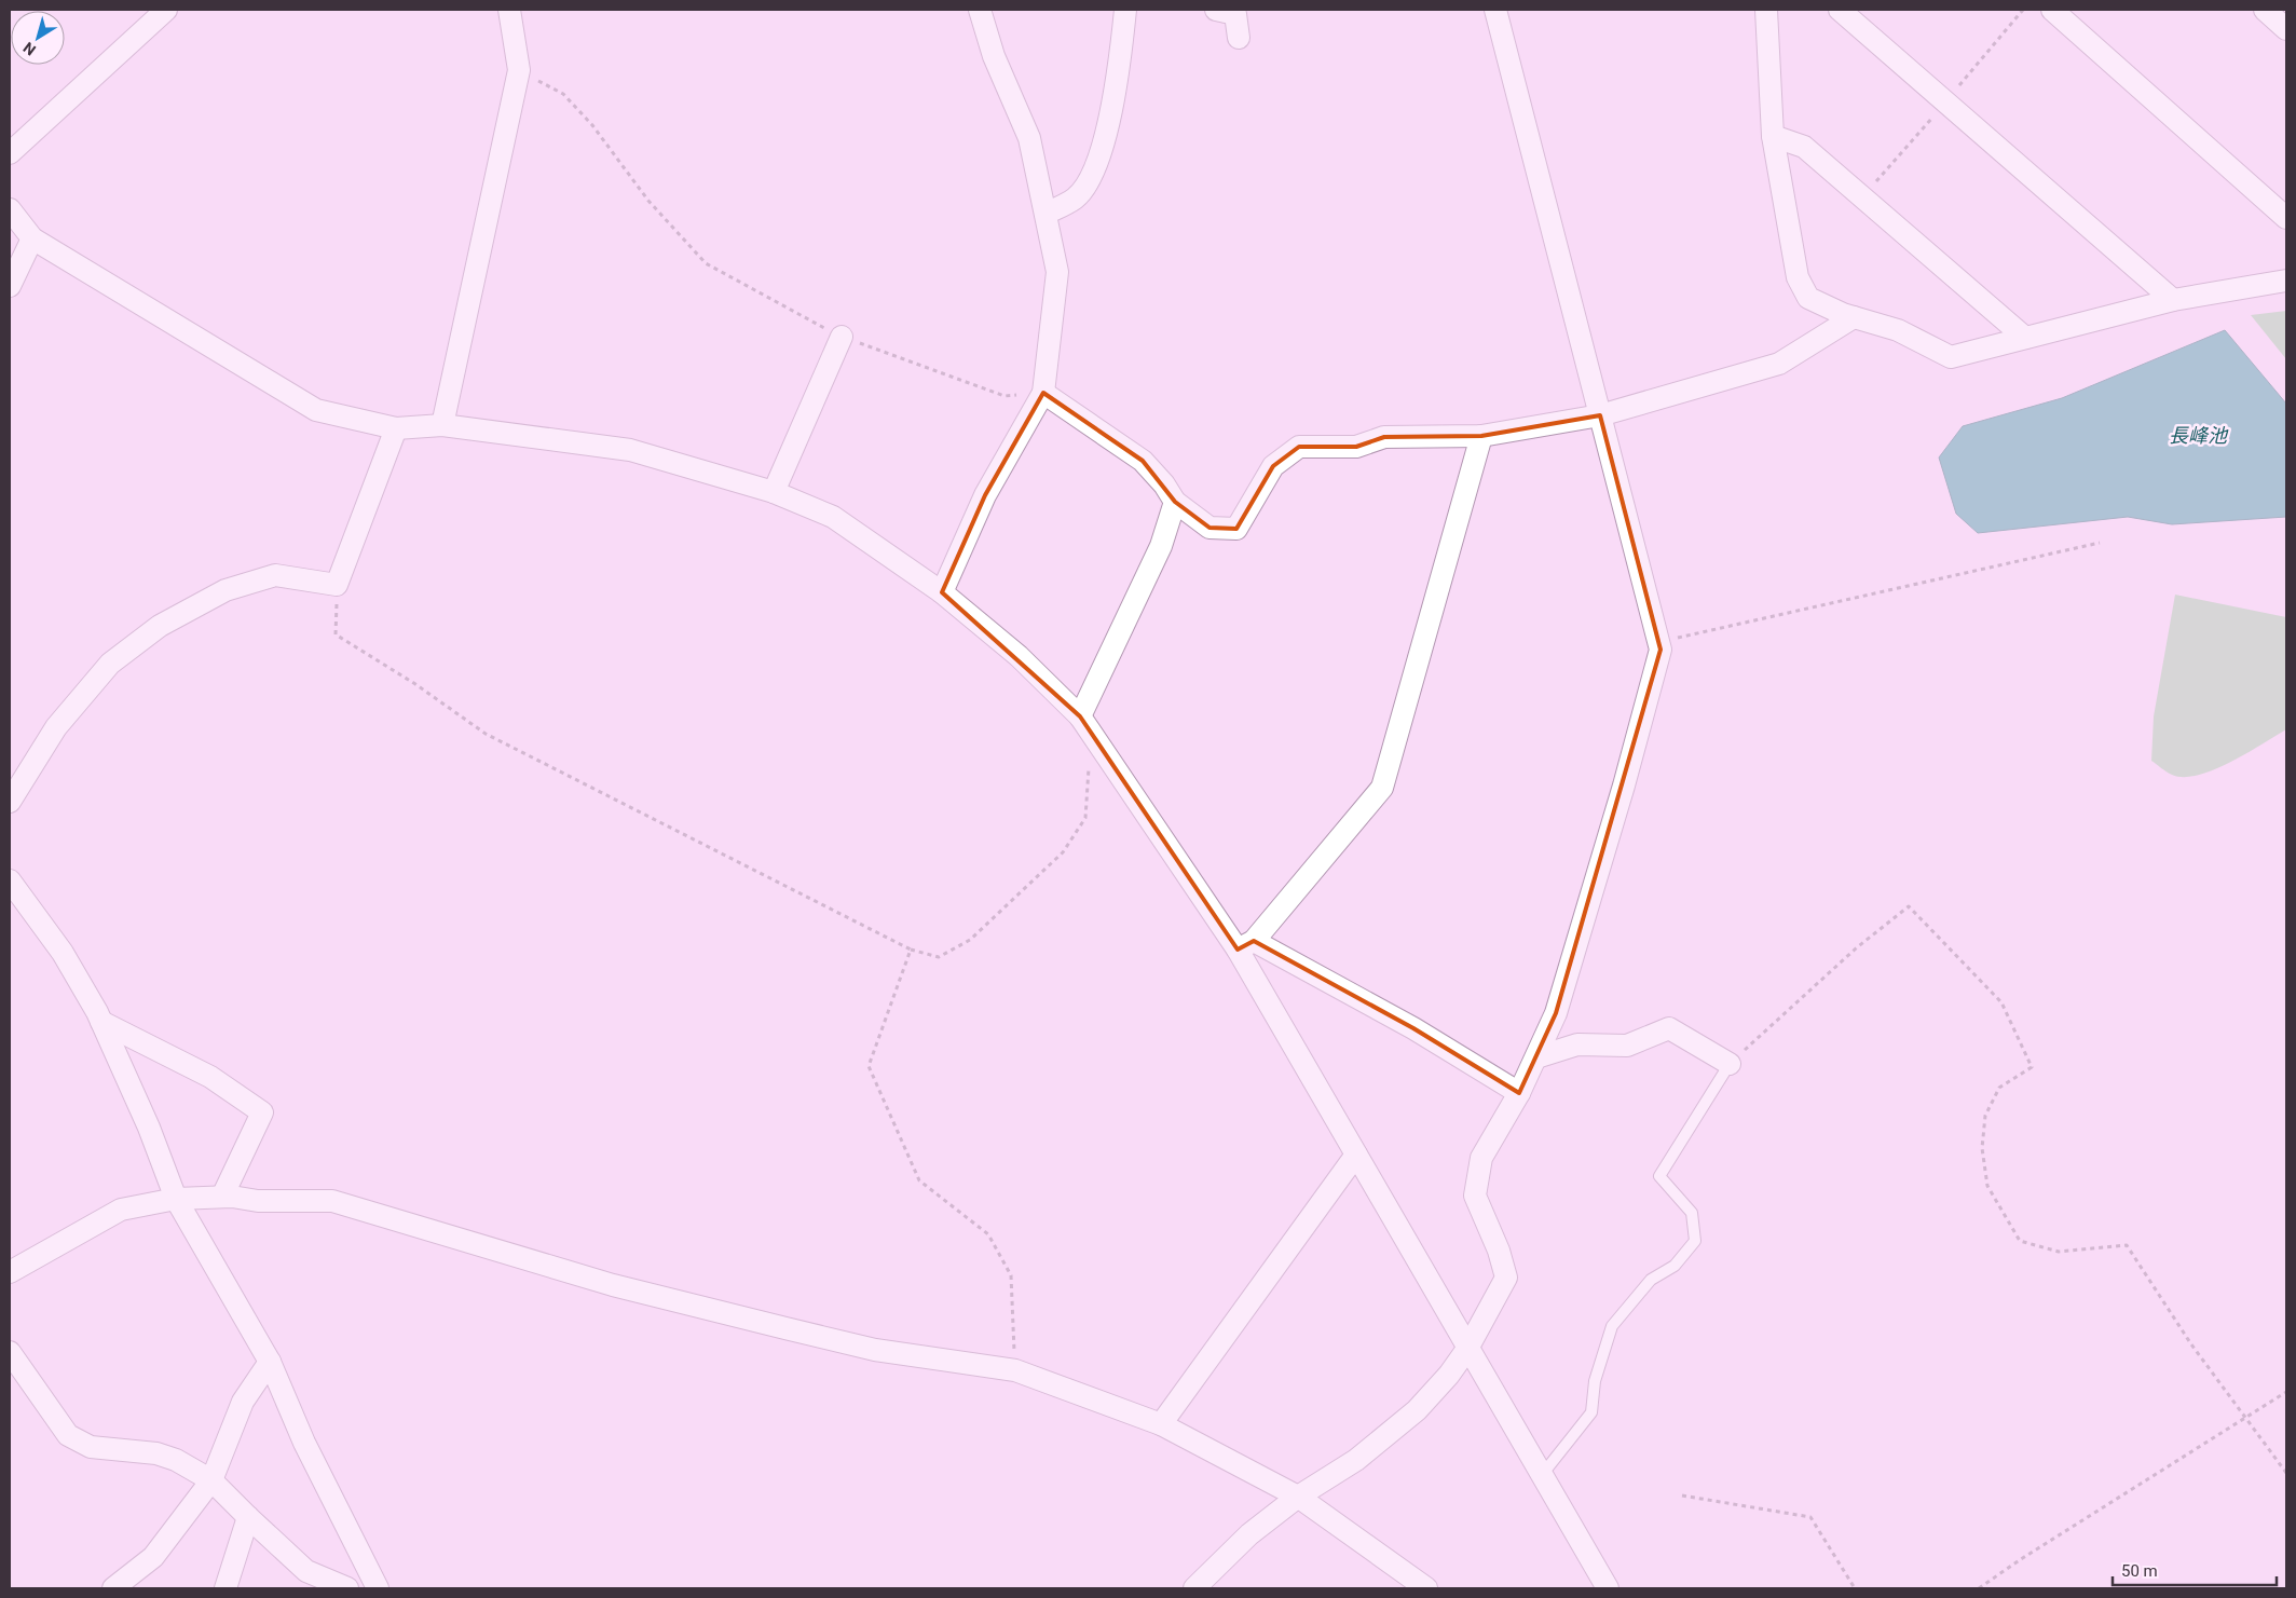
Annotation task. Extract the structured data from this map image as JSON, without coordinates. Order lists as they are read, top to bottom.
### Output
{
  "water": ["長峰池"],
  "scale_bar": "50 m",
  "north": "bottom left"
}
